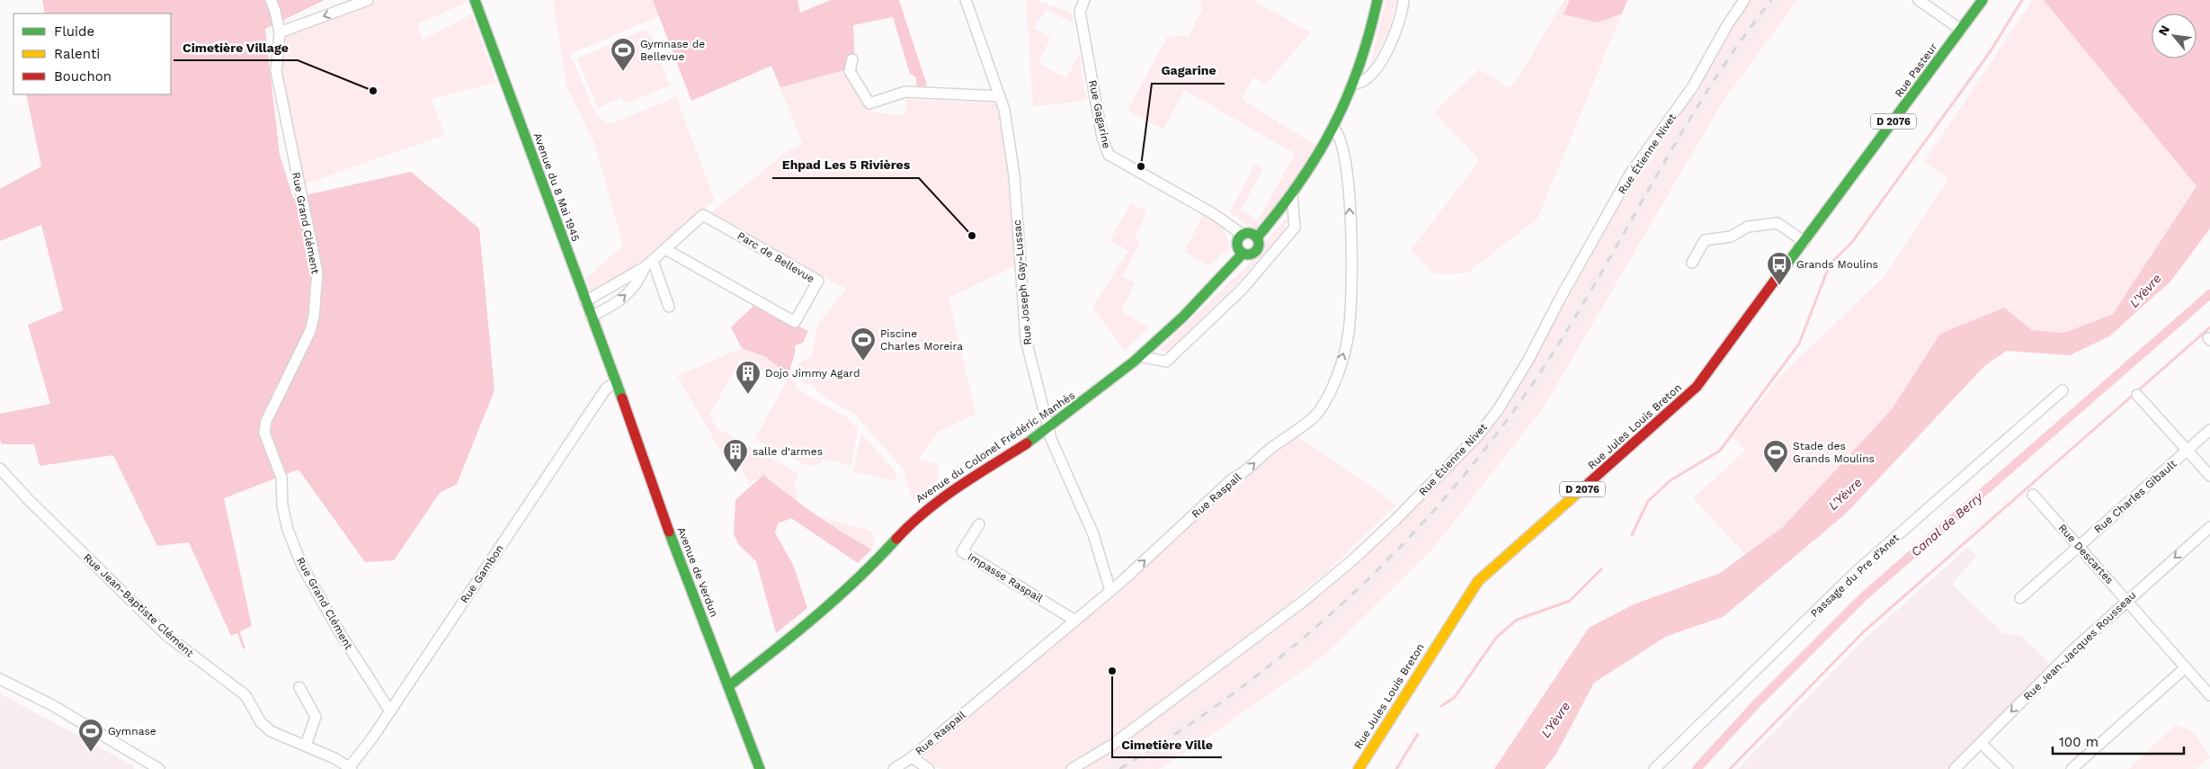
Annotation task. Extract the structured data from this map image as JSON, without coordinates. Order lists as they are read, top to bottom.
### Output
{
  "streets": {
    "main road": [
      "Rue Pasteur",
      "D 2076",
      "Avenue du 8 Mai 1945",
      "Rue Jules Louis Breton",
      "Avenue du Colonel Frédéric Manhès",
      "Avenue de Verdun"
    ],
    "street": [
      "Rue Gagarine",
      "Rue Étienne Nivet",
      "Rue Grand Clément",
      "Parc de Bellevue",
      "Rue Joseph Gay-Lussac",
      "Rue Raspail",
      "Rue Charles Gibault",
      "Rue Descartes",
      "Rue Gambon",
      "Passage du Pre d’Anet",
      "Impasse Raspail",
      "Rue Jean-Baptiste Clément",
      "Rue Jean-Jacques Rousseau"
    ]
  },
  "crossings": [
    ["Rue Pasteur", "Rue Jules Louis Breton"],
    ["Rue Gagarine", "Avenue du Colonel Frédéric Manhès"],
    ["Avenue du 8 Mai 1945", "Parc de Bellevue"],
    ["Avenue du 8 Mai 1945", "Avenue de Verdun"],
    ["Avenue du 8 Mai 1945", "Rue Gambon"],
    ["Rue Grand Clément", "Rue Gambon"],
    ["Rue Joseph Gay-Lussac", "Avenue du Colonel Frédéric Manhès"],
    ["Rue Joseph Gay-Lussac", "Rue Raspail"],
    ["Avenue du Colonel Frédéric Manhès", "Avenue de Verdun"],
    ["Rue Raspail", "Impasse Raspail"],
    ["Rue Charles Gibault", "Rue Descartes"],
    ["Rue Descartes", "Rue Jean-Jacques Rousseau"],
    ["Avenue de Verdun", "Rue Gambon"],
    ["Rue Gambon", "Rue Jean-Baptiste Clément"]
  ],
  "one_way": ["Rue Raspail"],
  "water": ["L'Yèvre", "Canal de Berry"],
  "places": {
    "sports": [
      "Gymnase de Bellevue",
      "Piscine Charles Moreira",
      "Stade des Grands Moulins",
      "Gymnase"
    ],
    "other": [
      "Cimetière Village",
      "Gagarine",
      "Ehpad Les 5 Rivières",
      "Cimetière Ville"
    ],
    "bus stop": ["Grands Moulins"],
    "building": ["Dojo Jimmy Agard", "salle d'armes"]
  },
  "legend": ["Fluide", "Ralenti", "Bouchon"],
  "scale_bar": "100 m",
  "north": "top left"
}
